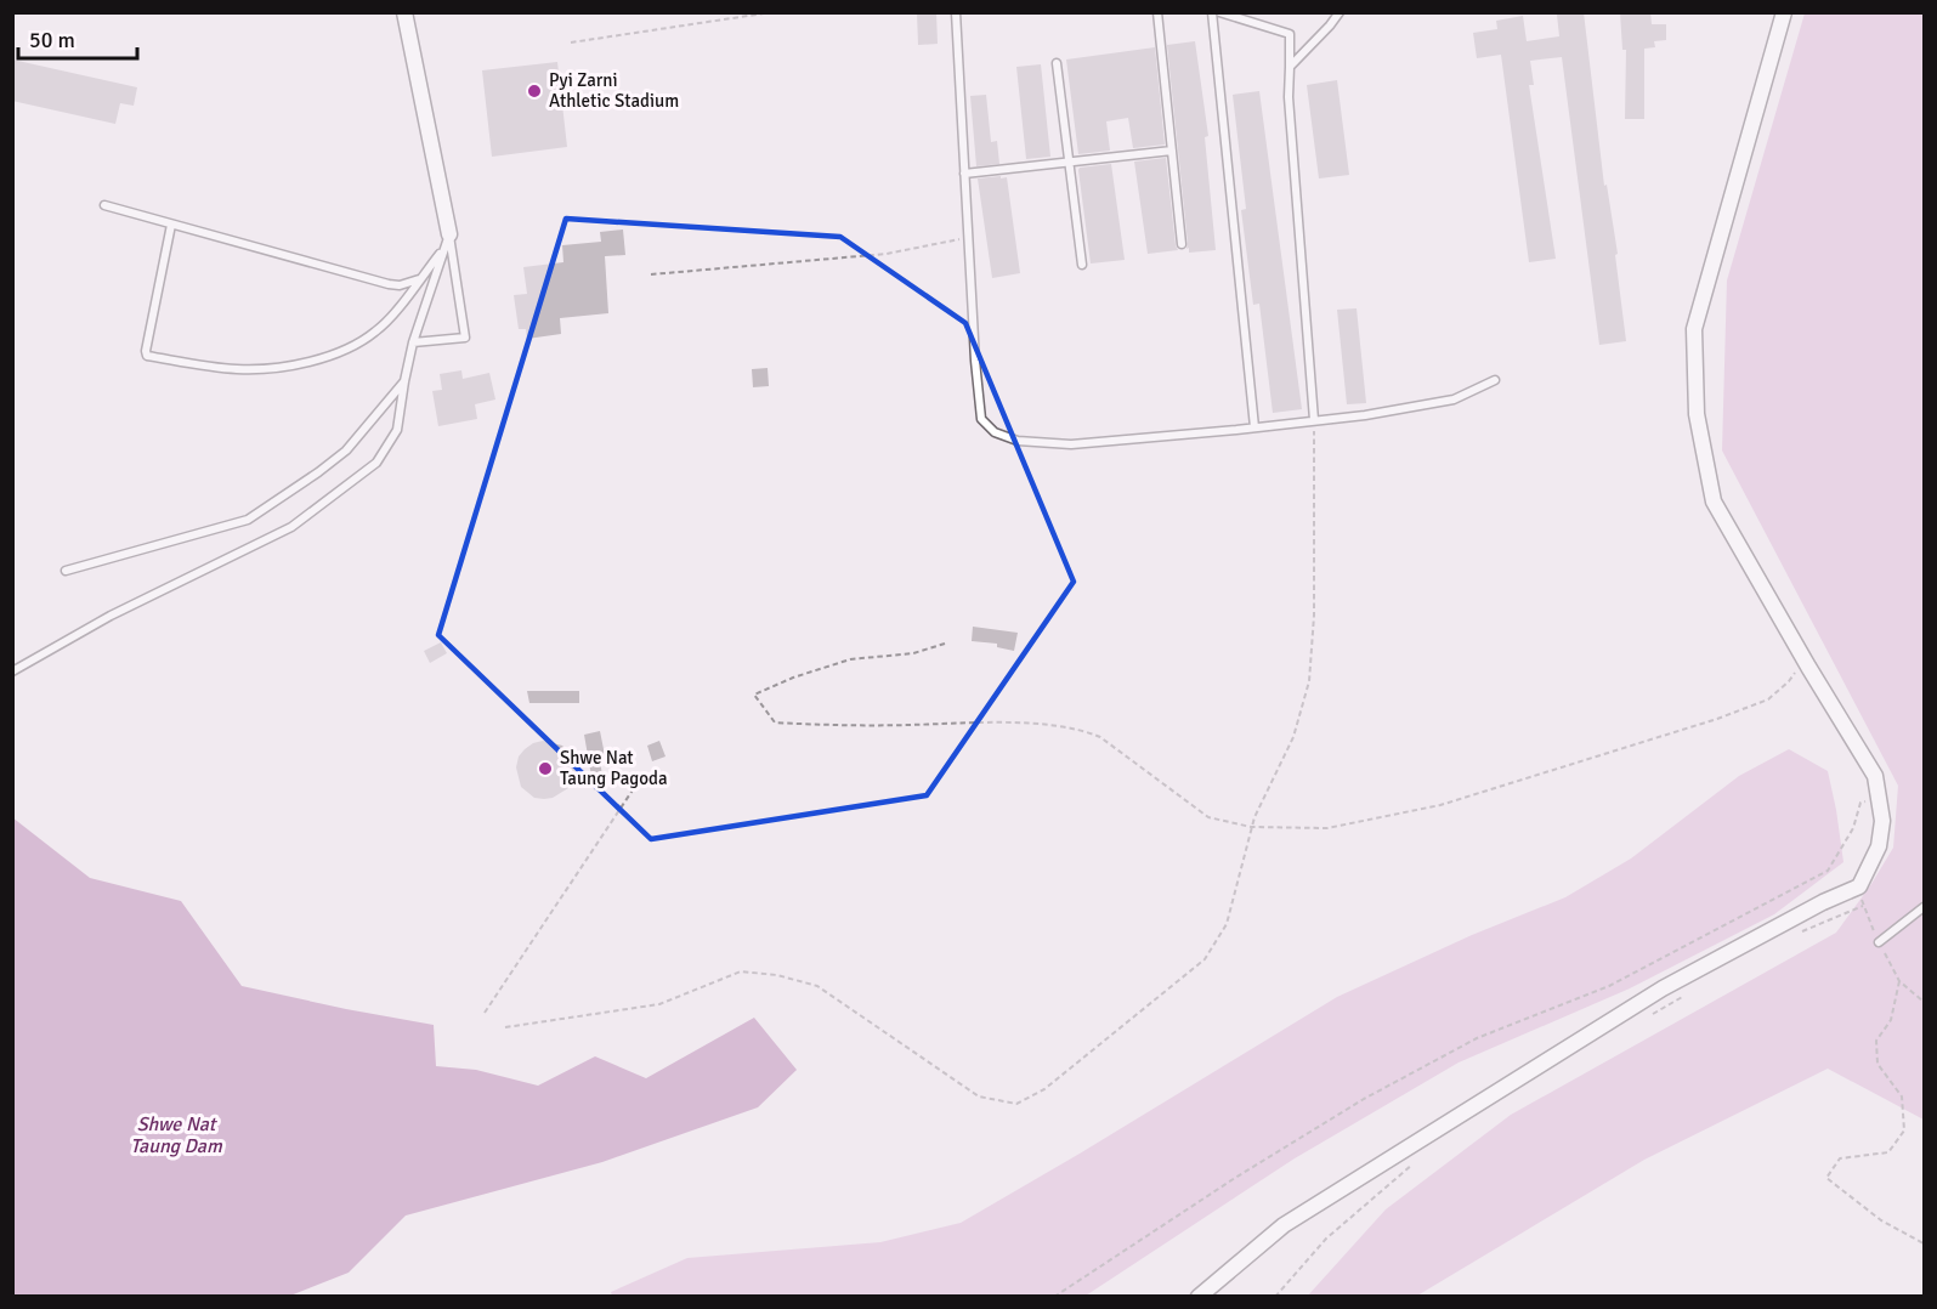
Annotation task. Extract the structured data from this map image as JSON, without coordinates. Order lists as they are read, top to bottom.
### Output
{
  "water": ["Shwe Nat Taung Dam"],
  "places": ["Pyi Zarni Athletic Stadium", "Shwe Nat Taung Pagoda"],
  "scale_bar": "50 m"
}
